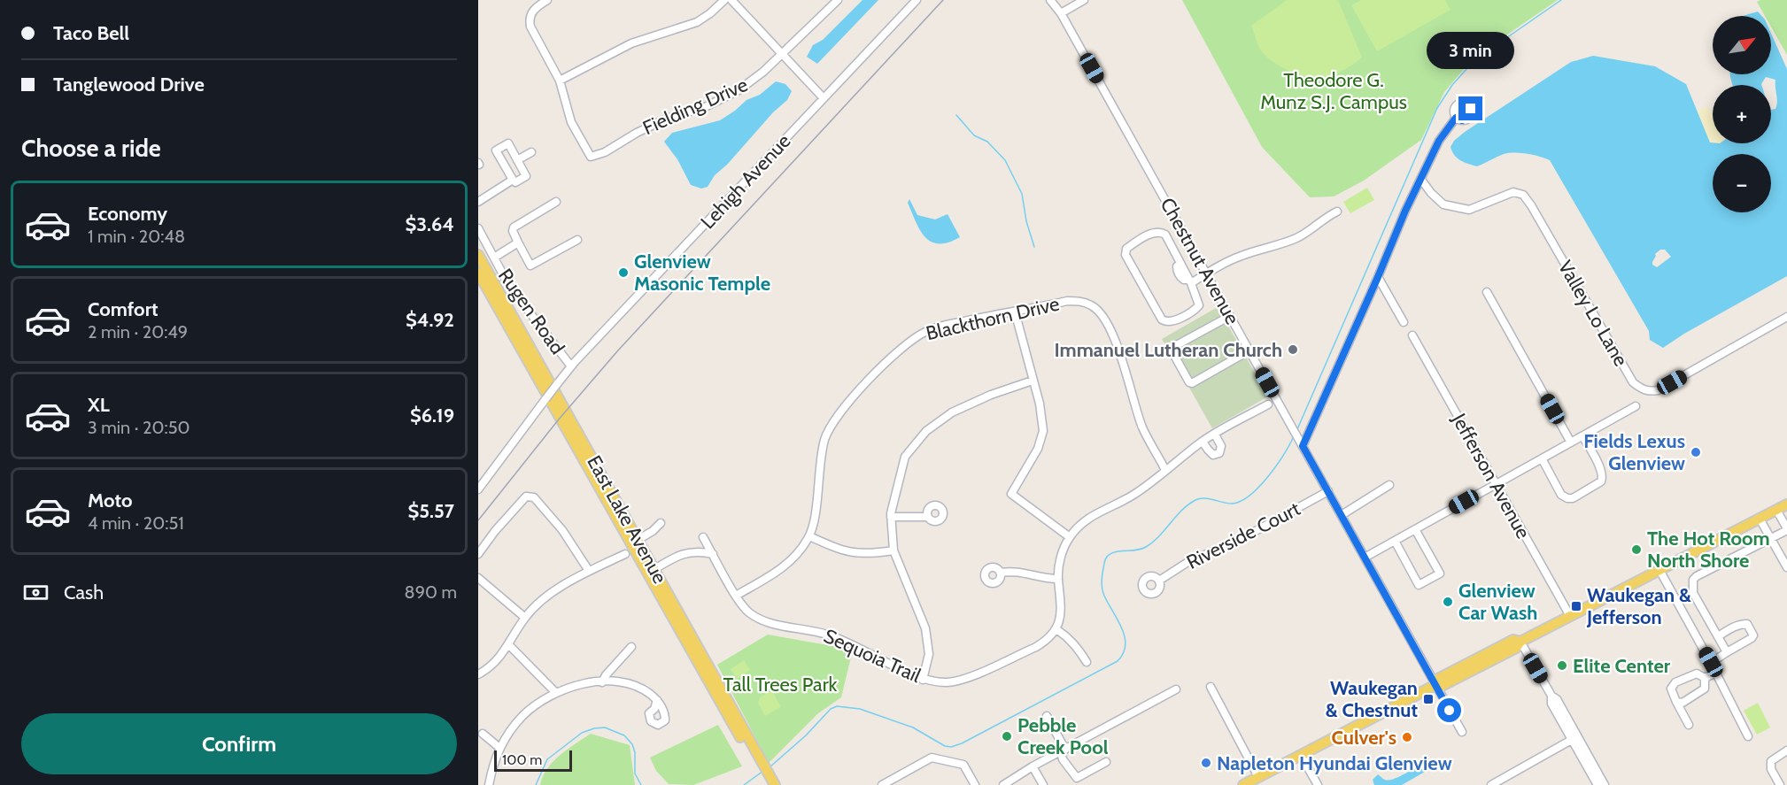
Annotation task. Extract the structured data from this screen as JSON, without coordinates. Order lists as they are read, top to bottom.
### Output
{
  "streets": {
    "main road": ["East Lake Avenue"],
    "street": [
      "Fielding Drive",
      "Lehigh Avenue",
      "Chestnut Avenue",
      "Rugen Road",
      "Valley Lo Lane",
      "Blackthorn Drive",
      "Jefferson Avenue",
      "Riverside Court",
      "Sequoia Trail"
    ]
  },
  "crossings": [
    ["Lehigh Avenue", "Rugen Road"],
    ["Chestnut Avenue", "Riverside Court"],
    ["Blackthorn Drive", "Sequoia Trail"]
  ],
  "parks": ["Theodore G. Munz S.J. Campus", "Tall Trees Park"],
  "places": {
    "other": [
      "Glenview Masonic Temple",
      "Immanuel Lutheran Church",
      "Fields Lexus Glenview",
      "The Hot Room North Shore",
      "Glenview Car Wash",
      "Elite Center",
      "Pebble Creek Pool",
      "Culver's",
      "Napleton Hyundai Glenview"
    ],
    "transit": ["Waukegan & Jefferson", "Waukegan & Chestnut"]
  },
  "scale_bar": "100 m",
  "north": "top right",
  "page": {
    "banner": ["Taco Bell", "Tanglewood Drive"],
    "map_buttons": ["+", "−"],
    "bubble": "3 min",
    "heading": "Choose a ride",
    "list": [
      {
        "name": "Economy",
        "note": "1 min · 20:48",
        "value": "$3.64"
      },
      {
        "name": "Comfort",
        "note": "2 min · 20:49",
        "value": "$4.92"
      },
      {
        "name": "XL",
        "note": "3 min · 20:50",
        "value": "$6.19"
      },
      {
        "name": "Moto",
        "note": "4 min · 20:51",
        "value": "$5.57"
      }
    ],
    "pay": ["Cash", "890 m"],
    "buttons": "Confirm",
    "scale": "100 m"
  }
}
